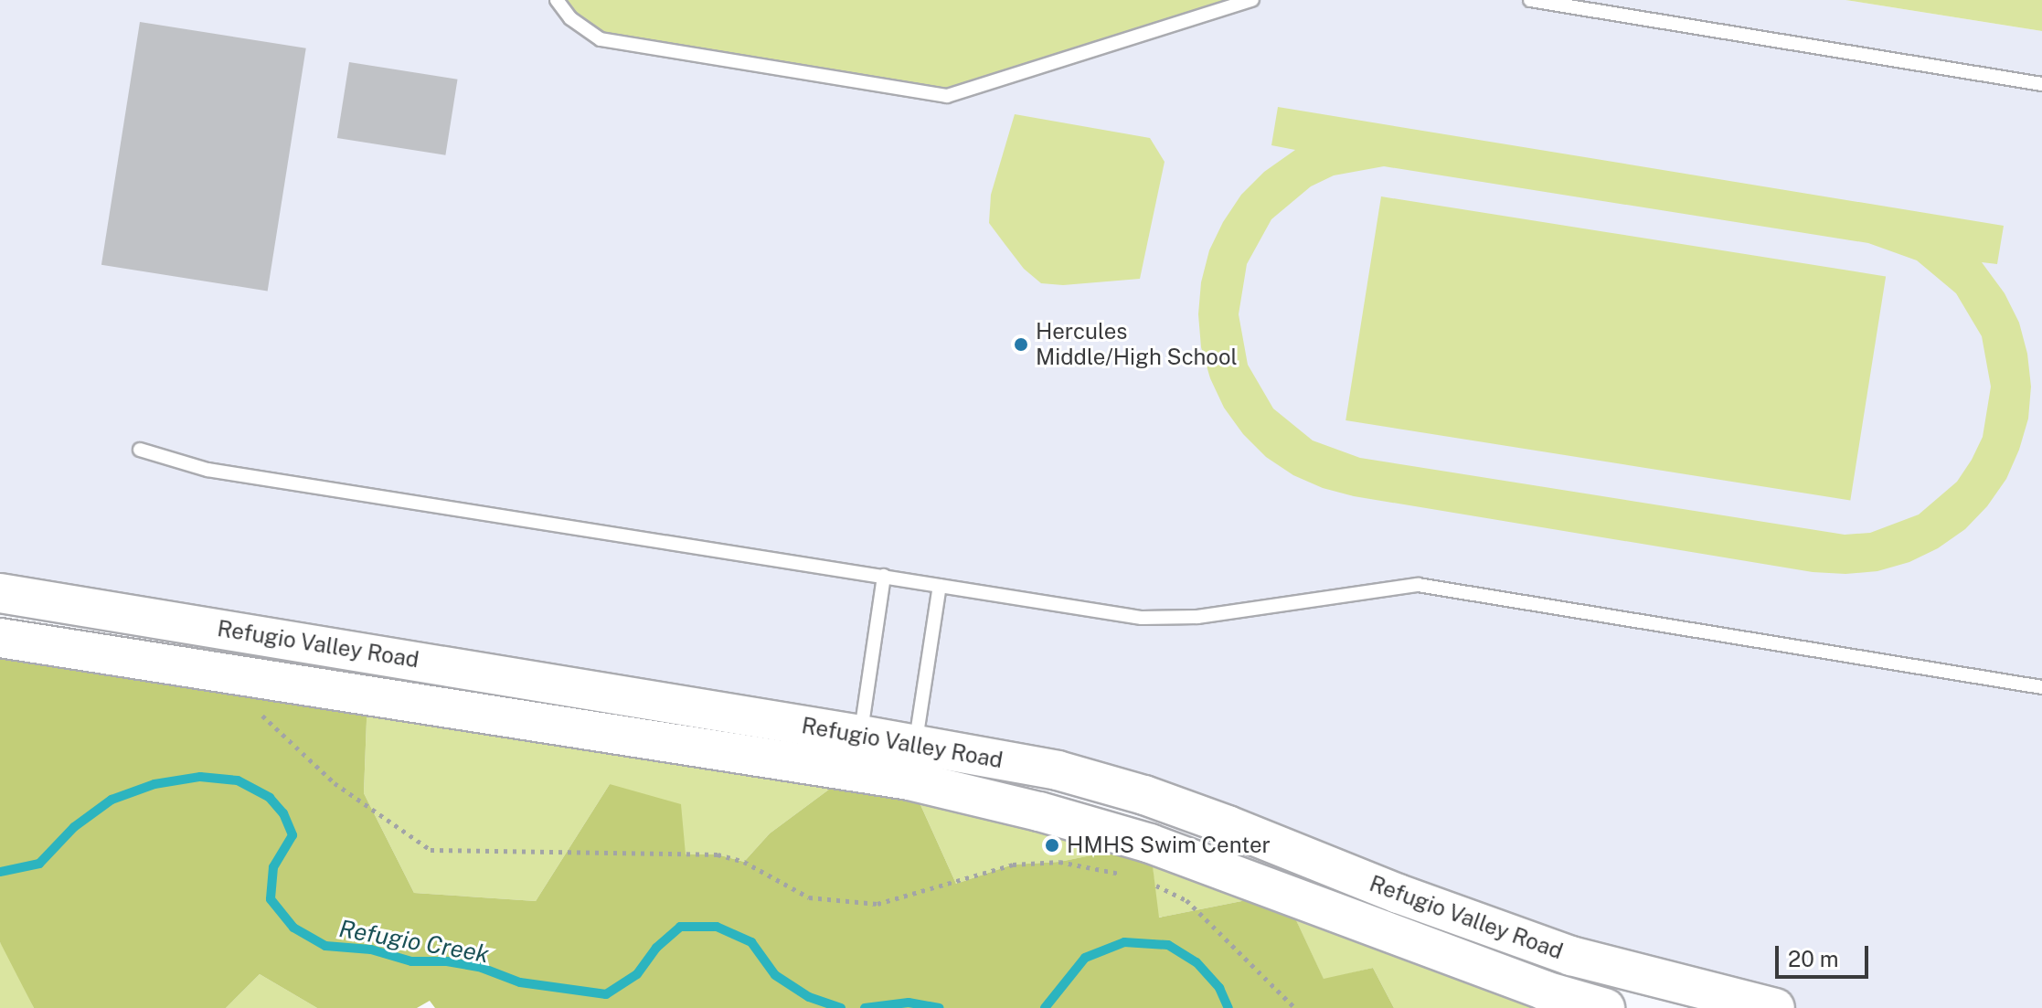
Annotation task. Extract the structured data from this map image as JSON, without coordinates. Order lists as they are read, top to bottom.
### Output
{
  "streets": {
    "street": ["Refugio Valley Road"]
  },
  "water": ["Refugio Creek"],
  "places": ["Hercules Middle/High School", "HMHS Swim Center"],
  "scale_bar": "20 m"
}
